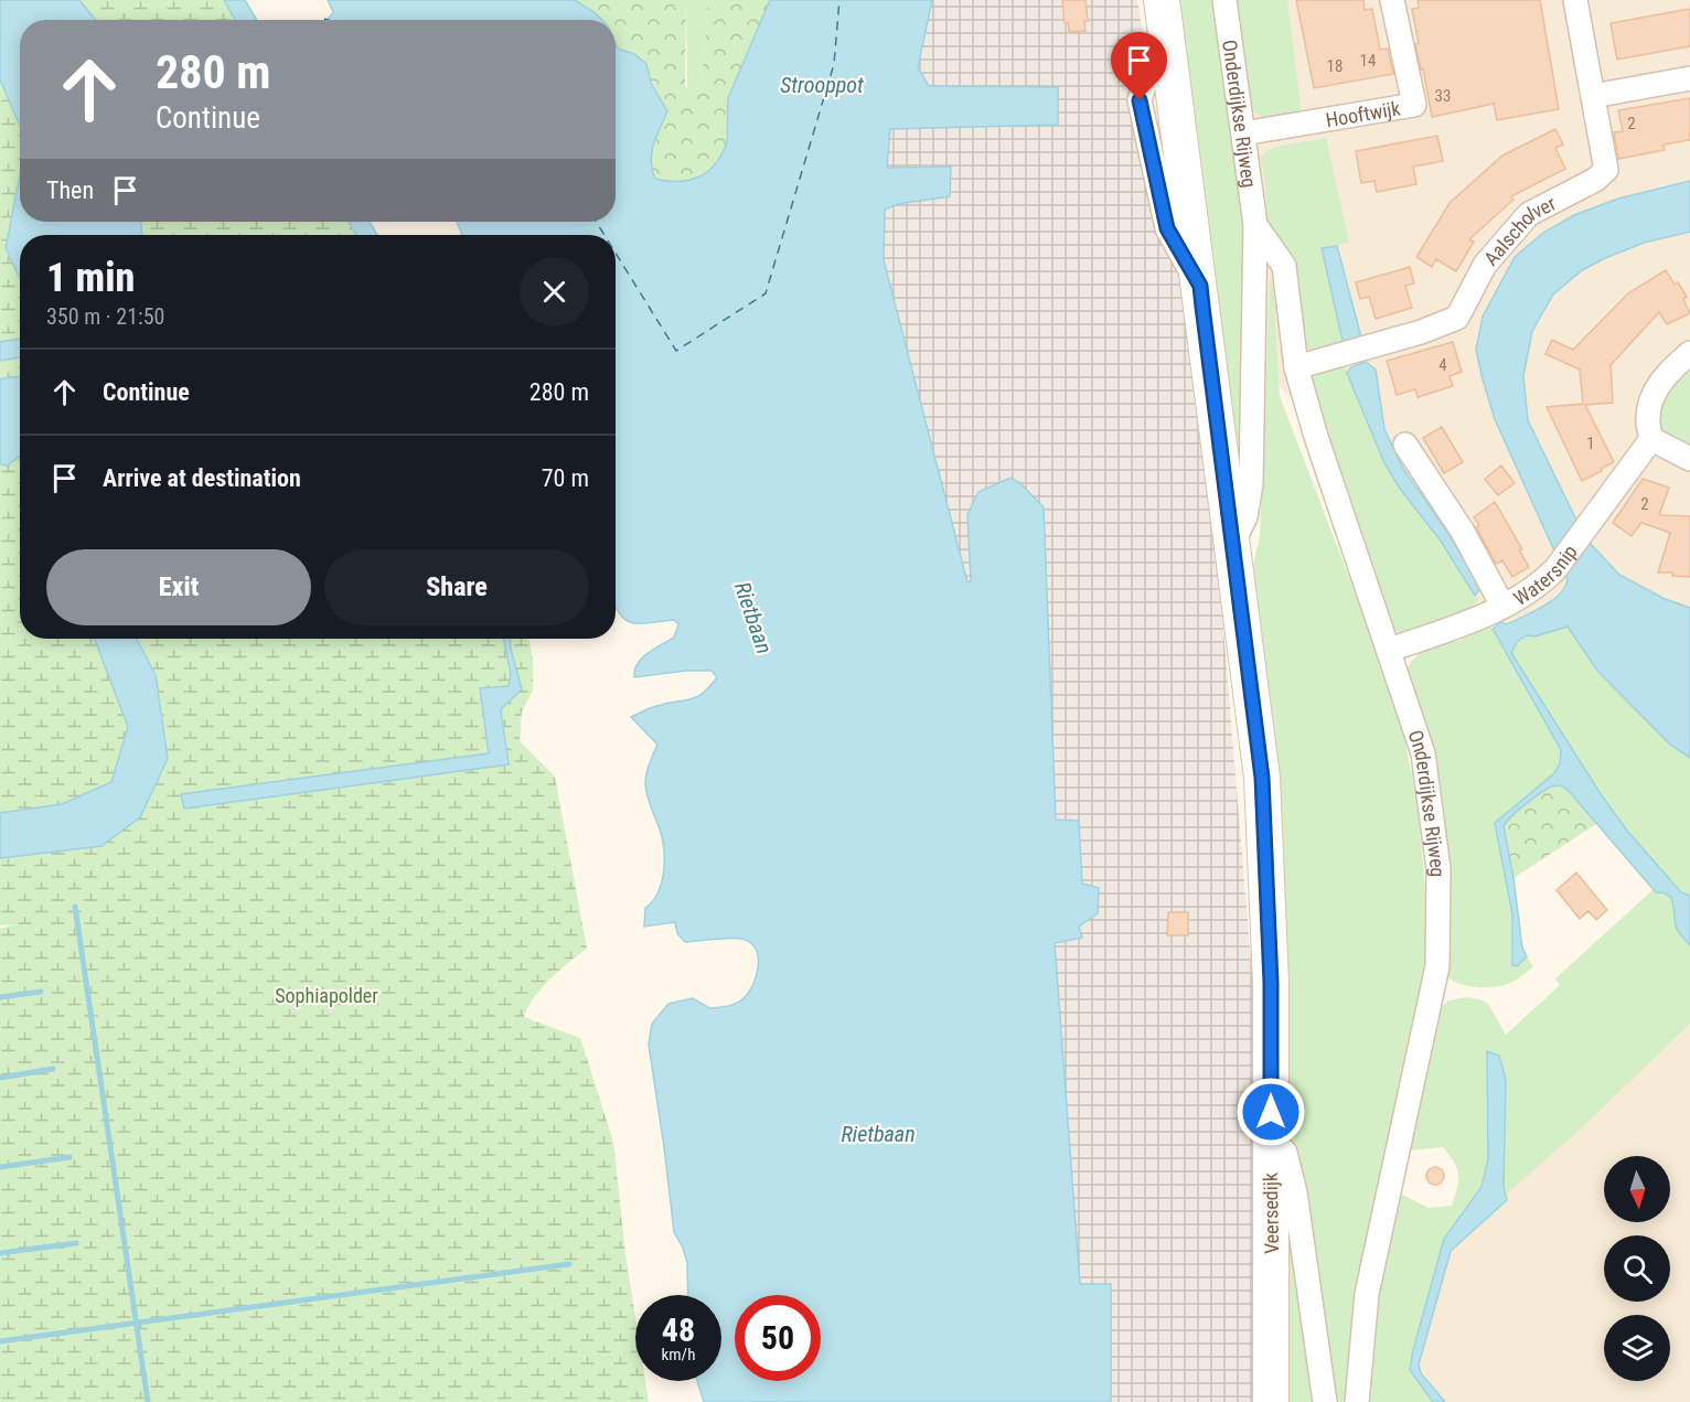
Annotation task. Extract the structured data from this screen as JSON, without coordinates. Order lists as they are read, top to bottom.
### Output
{
  "streets": {
    "main road": ["Veersedijk"],
    "street": [
      "Onderdijkse Rijweg",
      "Hooftwijk",
      "Aalscholver",
      "Watersnip"
    ]
  },
  "crossings": [
    ["Onderdijkse Rijweg", "Hooftwijk"],
    ["Onderdijkse Rijweg", "Aalscholver"],
    ["Onderdijkse Rijweg", "Watersnip"],
    ["Onderdijkse Rijweg", "Veersedijk"]
  ],
  "water": ["Strooppot", "Rietbaan"],
  "parks": ["Sophiapolder"],
  "house_numbers": [
    "14",
    "18",
    "33",
    "2",
    "4",
    "1",
    "2"
  ],
  "north": "bottom",
  "page": {
    "turn": ["280 m", "Continue"],
    "then": "Then",
    "heading": ["1 min", "350 m · 21:50"],
    "list": [
      {
        "name": "Continue",
        "value": "280 m"
      },
      {
        "name": "Arrive at destination",
        "value": "70 m"
      }
    ],
    "buttons": ["Exit", "Share"],
    "speed": "48 km/h",
    "limit": "50"
  }
}
